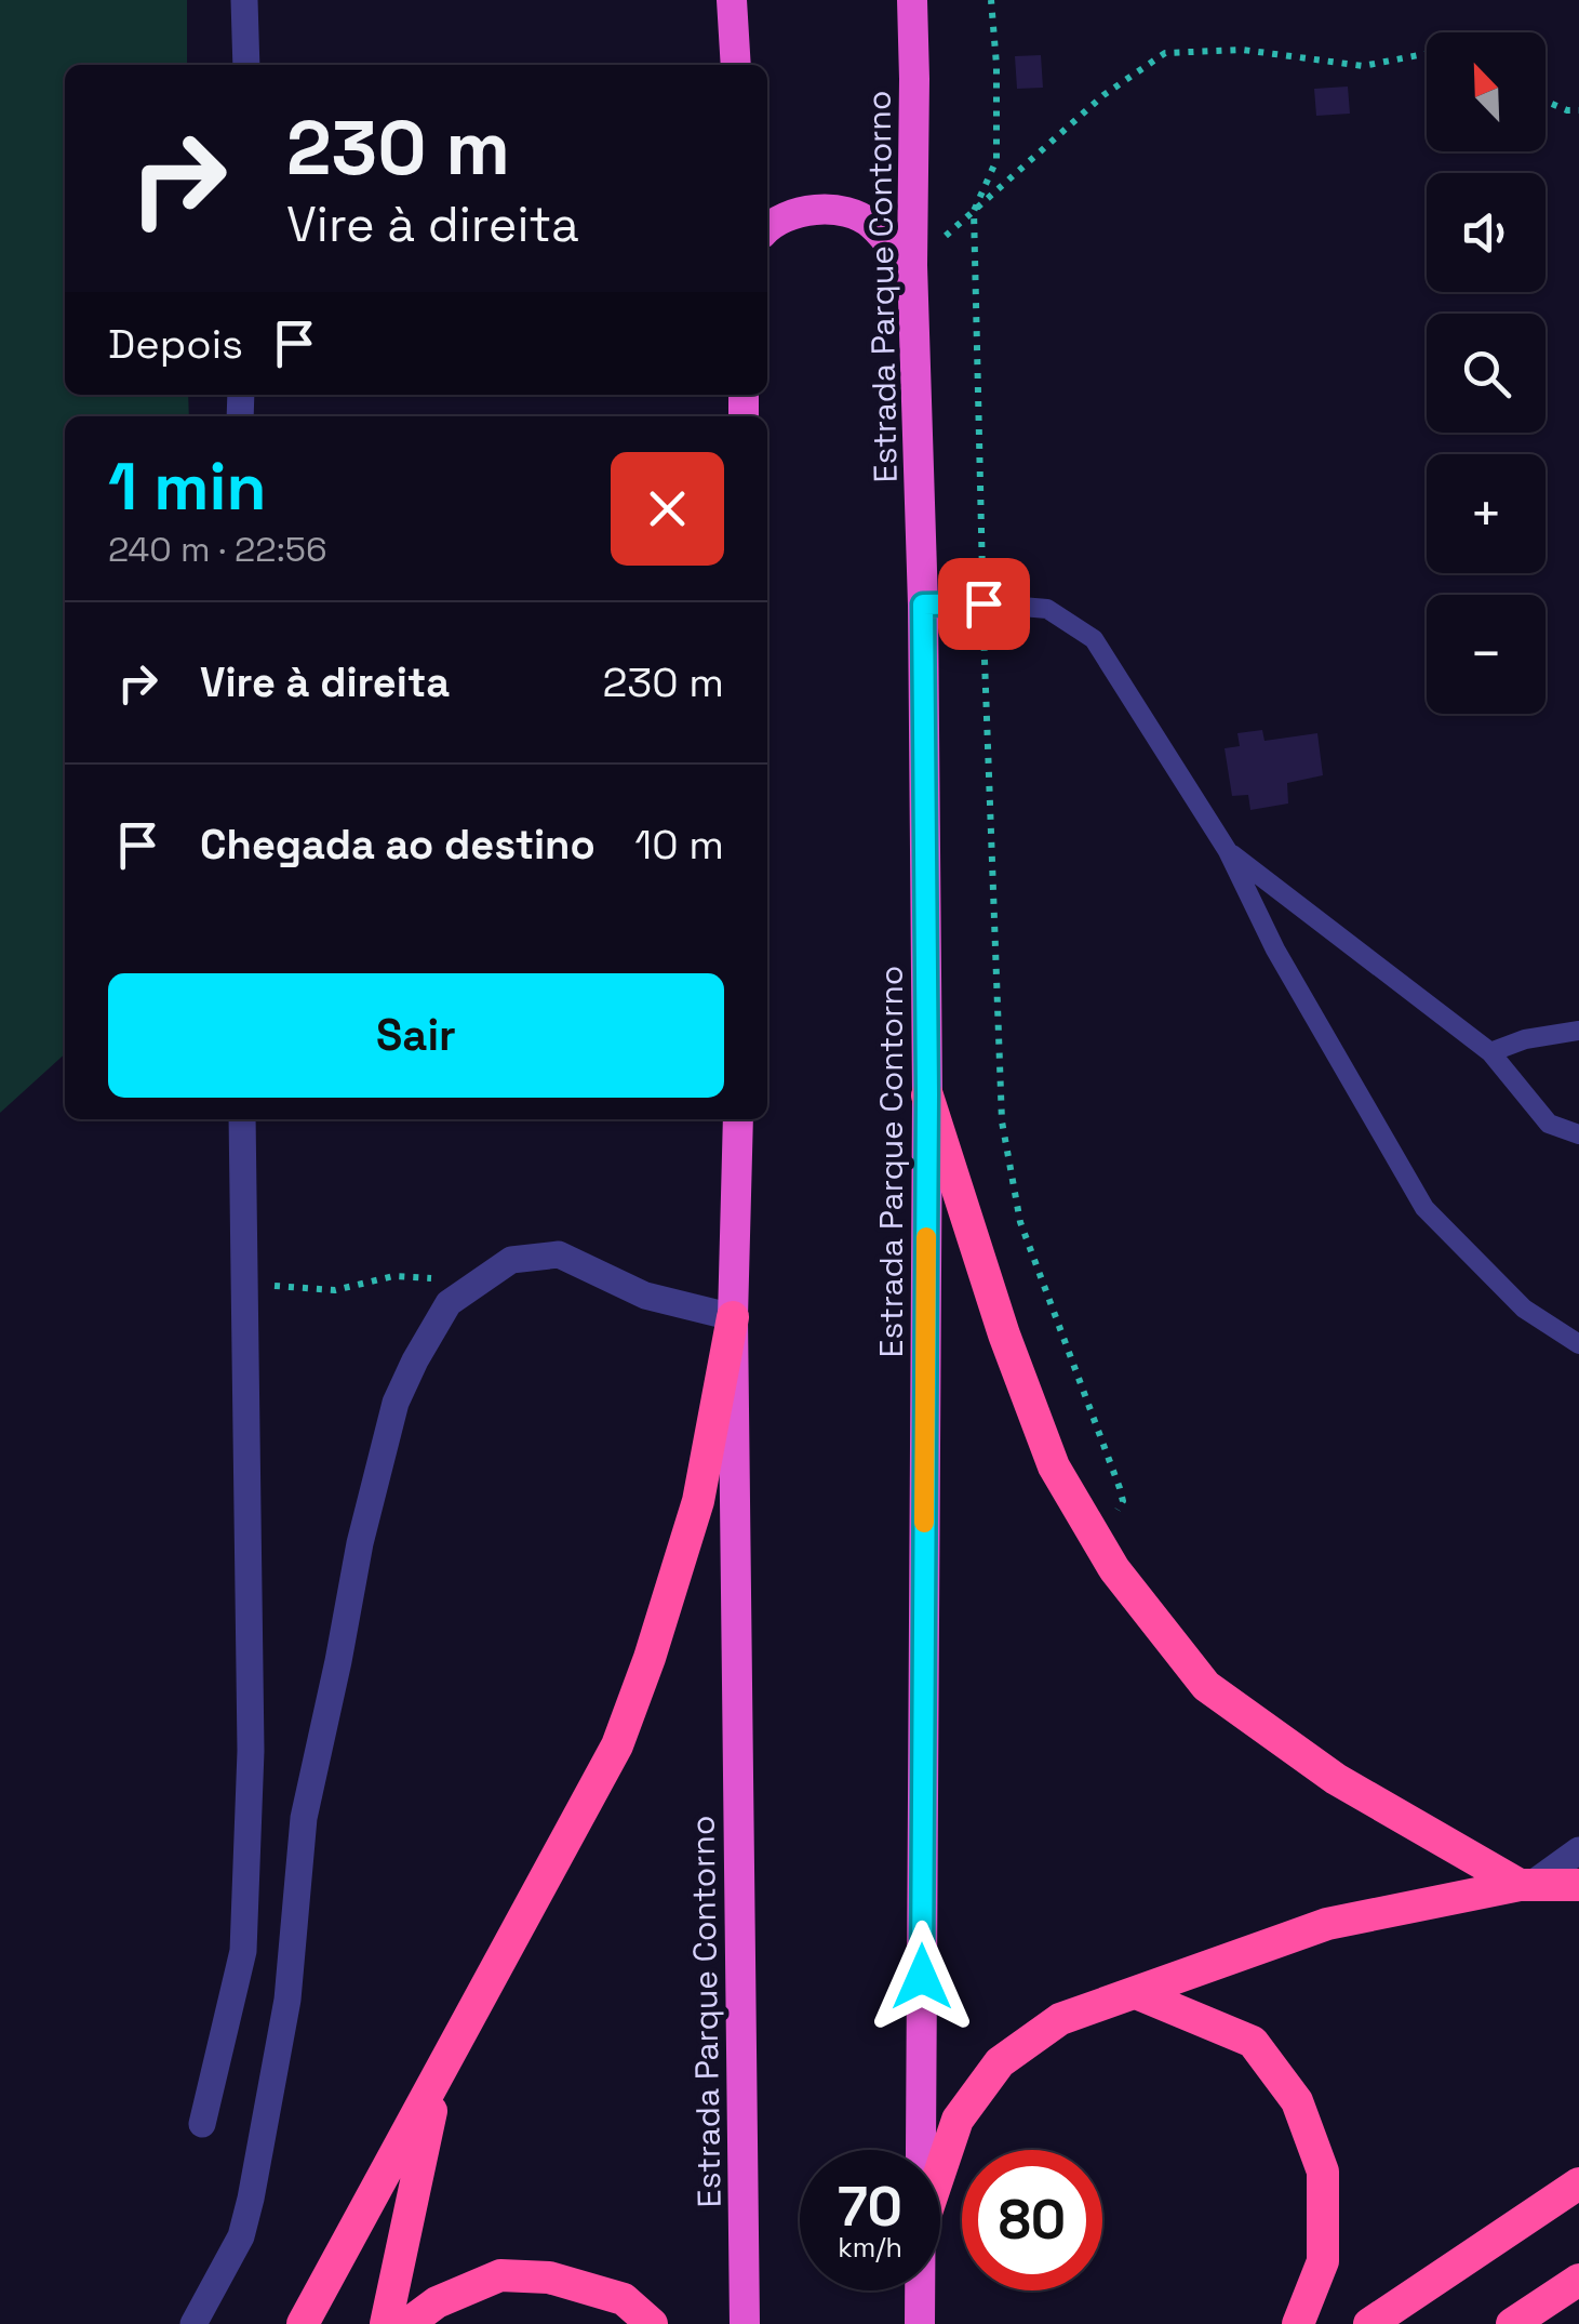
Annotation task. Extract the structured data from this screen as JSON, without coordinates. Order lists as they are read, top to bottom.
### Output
{
  "streets": {
    "highway": ["Estrada Parque Contorno"]
  },
  "north": "top left",
  "page": {
    "map_buttons": ["+", "−"],
    "turn": ["230 m", "Vire à direita"],
    "then": "Depois",
    "heading": ["1 min", "240 m · 22:56"],
    "list": [
      {
        "name": "Vire à direita",
        "value": "230 m"
      },
      {
        "name": "Chegada ao destino",
        "value": "10 m"
      }
    ],
    "buttons": "Sair",
    "speed": "70 km/h",
    "limit": "80"
  }
}
